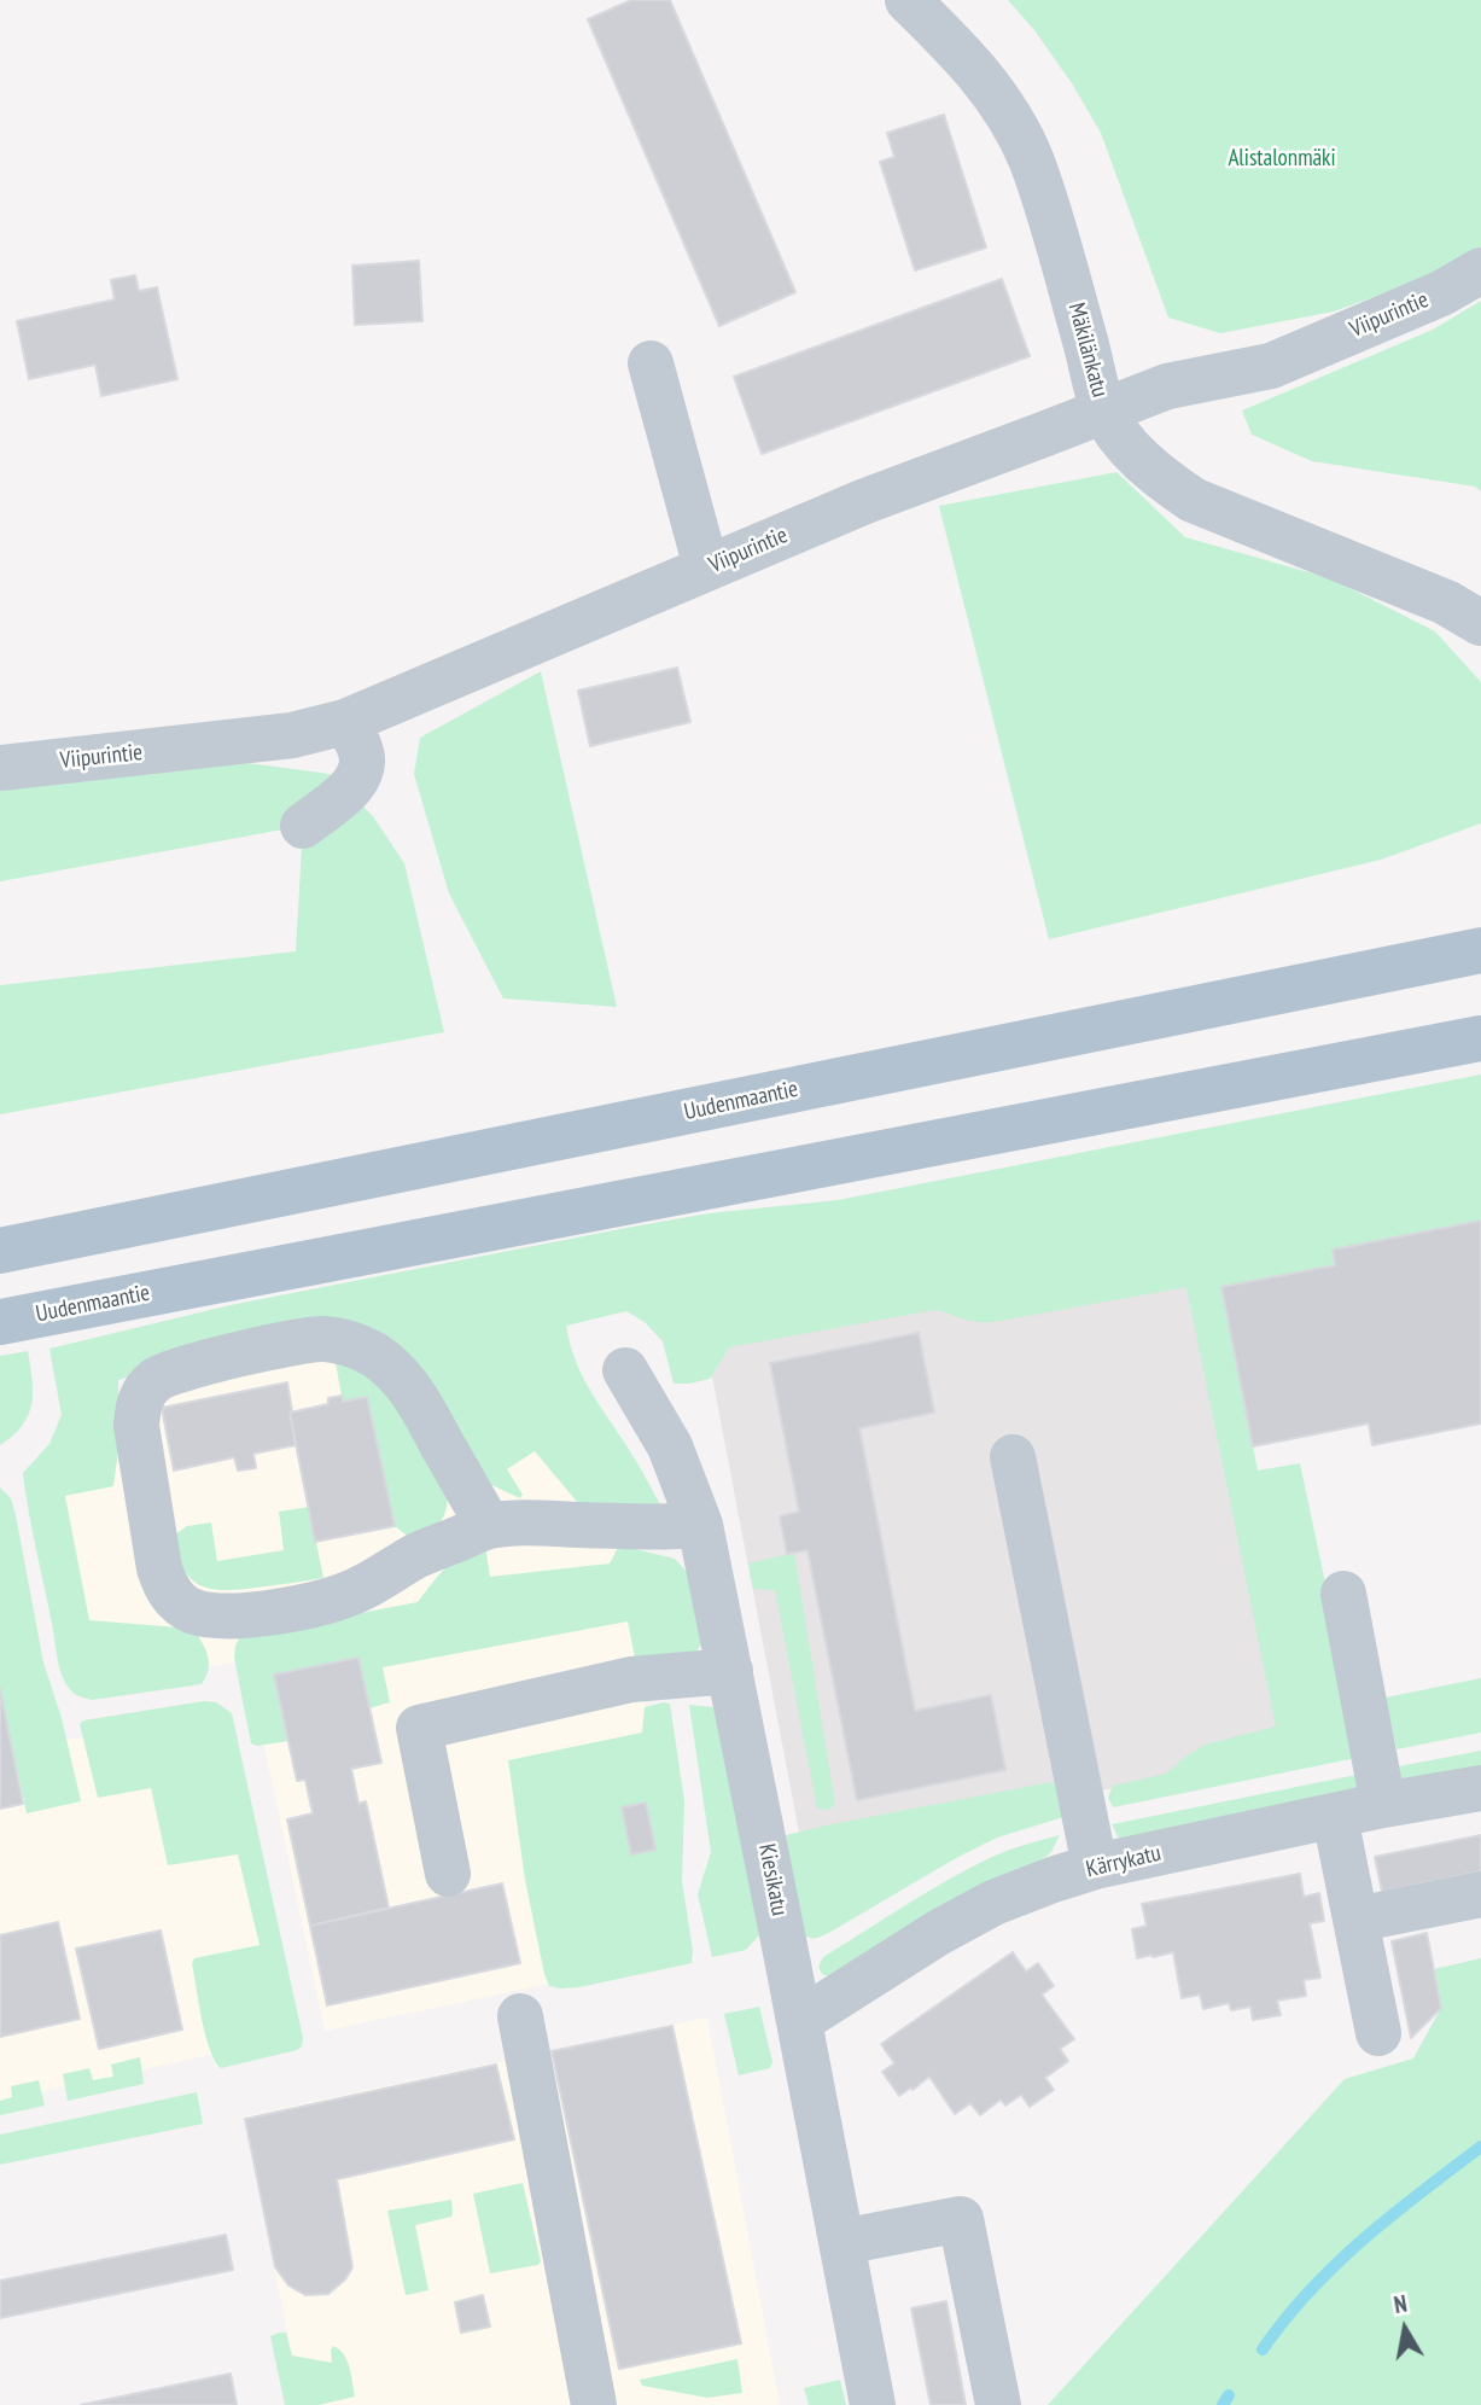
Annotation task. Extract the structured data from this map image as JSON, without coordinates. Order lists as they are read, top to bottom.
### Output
{
  "streets": {
    "main road": ["Uudenmaantie"],
    "street": [
      "Viipurintie",
      "Mäkilänkatu",
      "Kärrykatu",
      "Kiesikatu"
    ]
  },
  "crossings": [
    ["Viipurintie", "Mäkilänkatu"],
    ["Kärrykatu", "Kiesikatu"]
  ],
  "parks": ["Alistalonmäki"],
  "north": "top"
}
